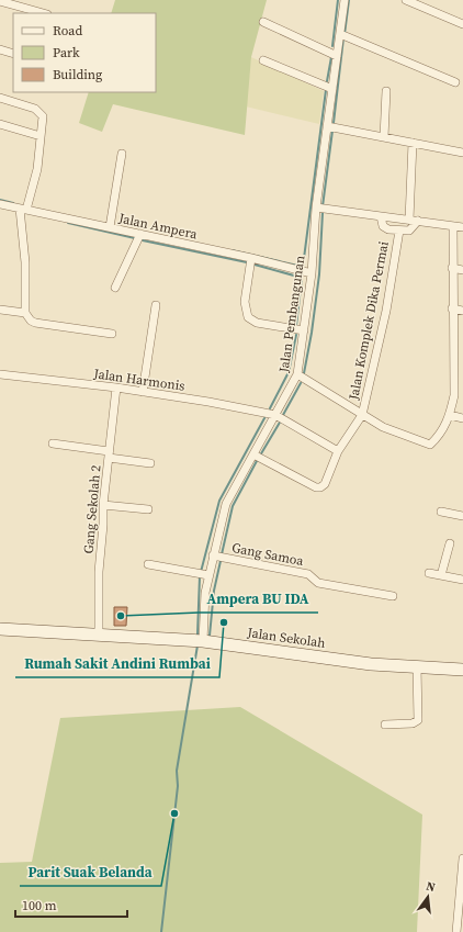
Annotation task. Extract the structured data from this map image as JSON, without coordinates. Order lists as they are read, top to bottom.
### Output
{
  "streets": {
    "street": [
      "Jalan Ampera",
      "Jalan Pembangunan",
      "Jalan Komplek Dika Permai",
      "Jalan Harmonis",
      "Gang Sekolah 2",
      "Gang Samoa",
      "Jalan Sekolah"
    ]
  },
  "crossings": [
    ["Jalan Ampera", "Jalan Pembangunan"],
    ["Jalan Pembangunan", "Jalan Komplek Dika Permai"],
    ["Jalan Pembangunan", "Jalan Harmonis"],
    ["Jalan Pembangunan", "Gang Samoa"],
    ["Jalan Pembangunan", "Jalan Sekolah"],
    ["Jalan Komplek Dika Permai", "Jalan Harmonis"],
    ["Jalan Harmonis", "Gang Sekolah 2"],
    ["Gang Sekolah 2", "Jalan Sekolah"]
  ],
  "places": ["Ampera BU IDA", "Rumah Sakit Andini Rumbai", "Parit Suak Belanda"],
  "legend": ["Road", "Park", "Building"],
  "scale_bar": "100 m",
  "north": "top"
}
